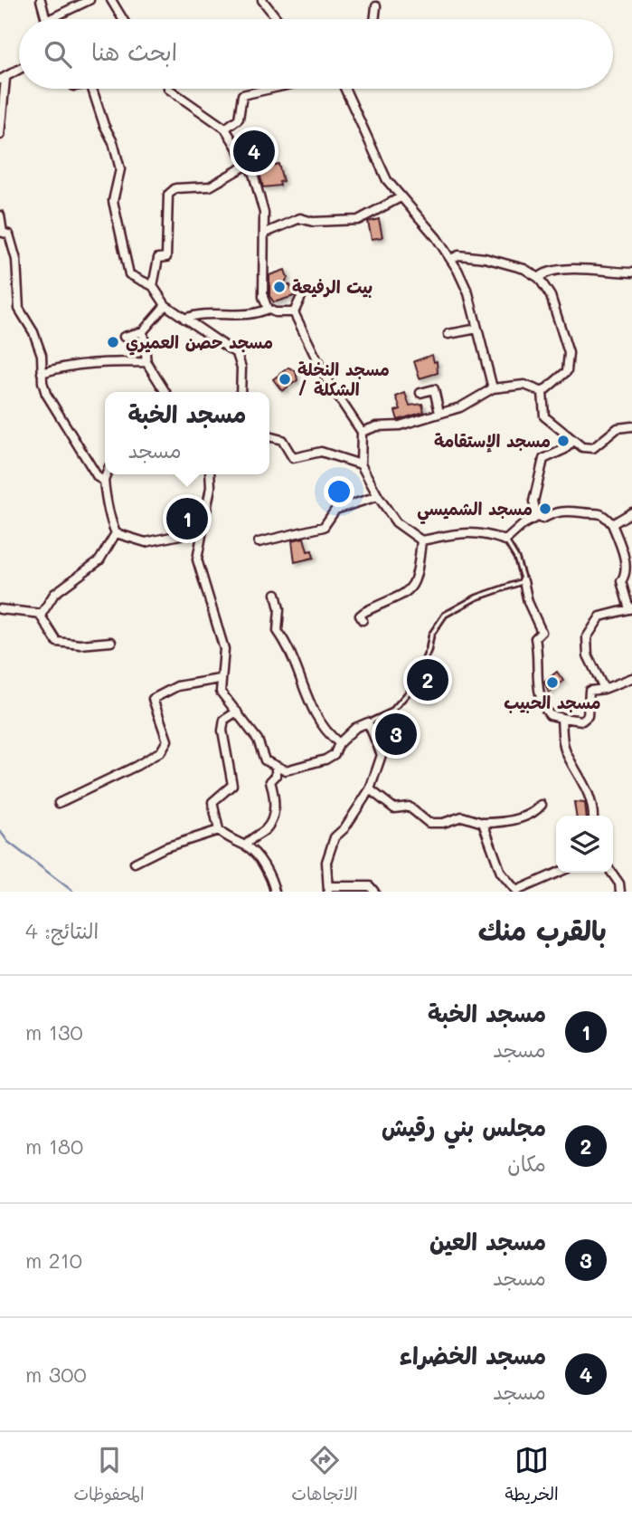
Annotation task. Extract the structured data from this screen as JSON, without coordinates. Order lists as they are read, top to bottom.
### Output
{
  "places": [
    "بيت الرفيعة",
    "مسجد حصن العميري",
    "مسجد النخلة / الشكلة",
    "مسجد الإستقامة",
    "مسجد الشميسي",
    "مسجد الحبيب"
  ],
  "page": {
    "search": "ابحث هنا",
    "pins": [
      "4",
      "1",
      "2",
      "3"
    ],
    "popup": ["مسجد الخبة", "مسجد"],
    "heading": ["بالقرب منك", "النتائج: 4"],
    "list": [
      {
        "mark": "1",
        "name": "مسجد الخبة",
        "note": "مسجد",
        "value": "130 m"
      },
      {
        "mark": "2",
        "name": "مجلس بني رقيش",
        "note": "مكان",
        "value": "180 m"
      },
      {
        "mark": "3",
        "name": "مسجد العين",
        "note": "مسجد",
        "value": "210 m"
      },
      {
        "mark": "4",
        "name": "مسجد الخضراء",
        "note": "مسجد",
        "value": "300 m"
      }
    ],
    "nav": ["الخريطة", "الاتجاهات", "المحفوظات"]
  }
}
